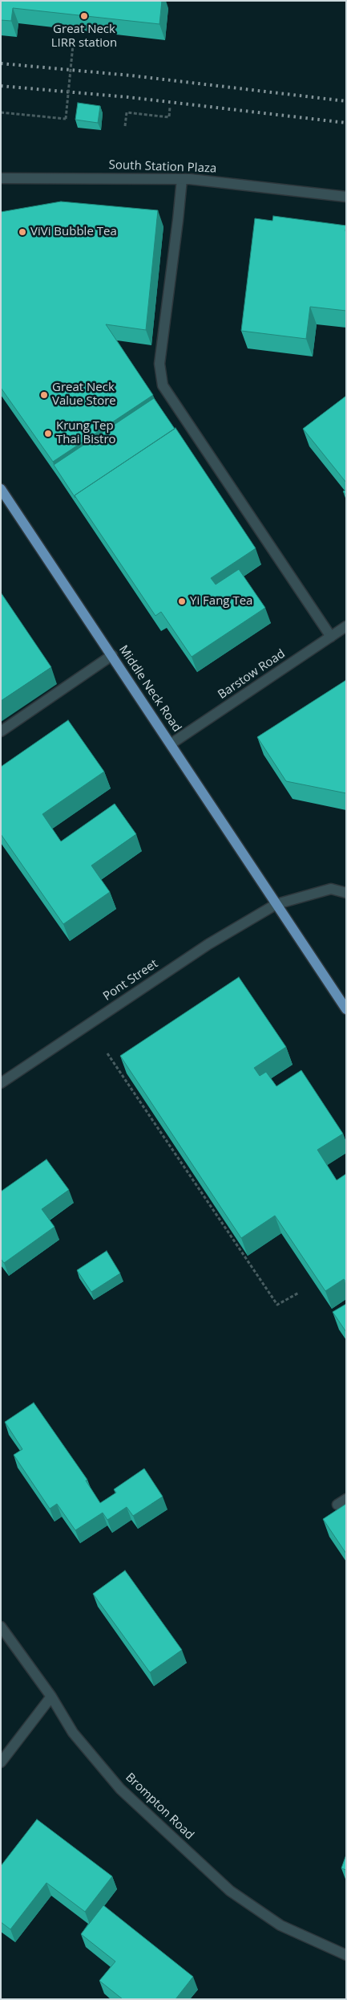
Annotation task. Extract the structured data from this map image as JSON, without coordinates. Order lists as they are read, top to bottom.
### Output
{
  "streets": {
    "main road": ["Middle Neck Road"],
    "street": [
      "South Station Plaza",
      "Barstow Road",
      "Pont Street",
      "Brompton Road"
    ]
  },
  "crossings": [
    ["Barstow Road", "Middle Neck Road"],
    ["Middle Neck Road", "Pont Street"]
  ],
  "places": [
    "Great Neck LIRR station",
    "ViVi Bubble Tea",
    "Great Neck Value Store",
    "Krung Tep Thai Bistro",
    "Yi Fang Tea"
  ]
}
